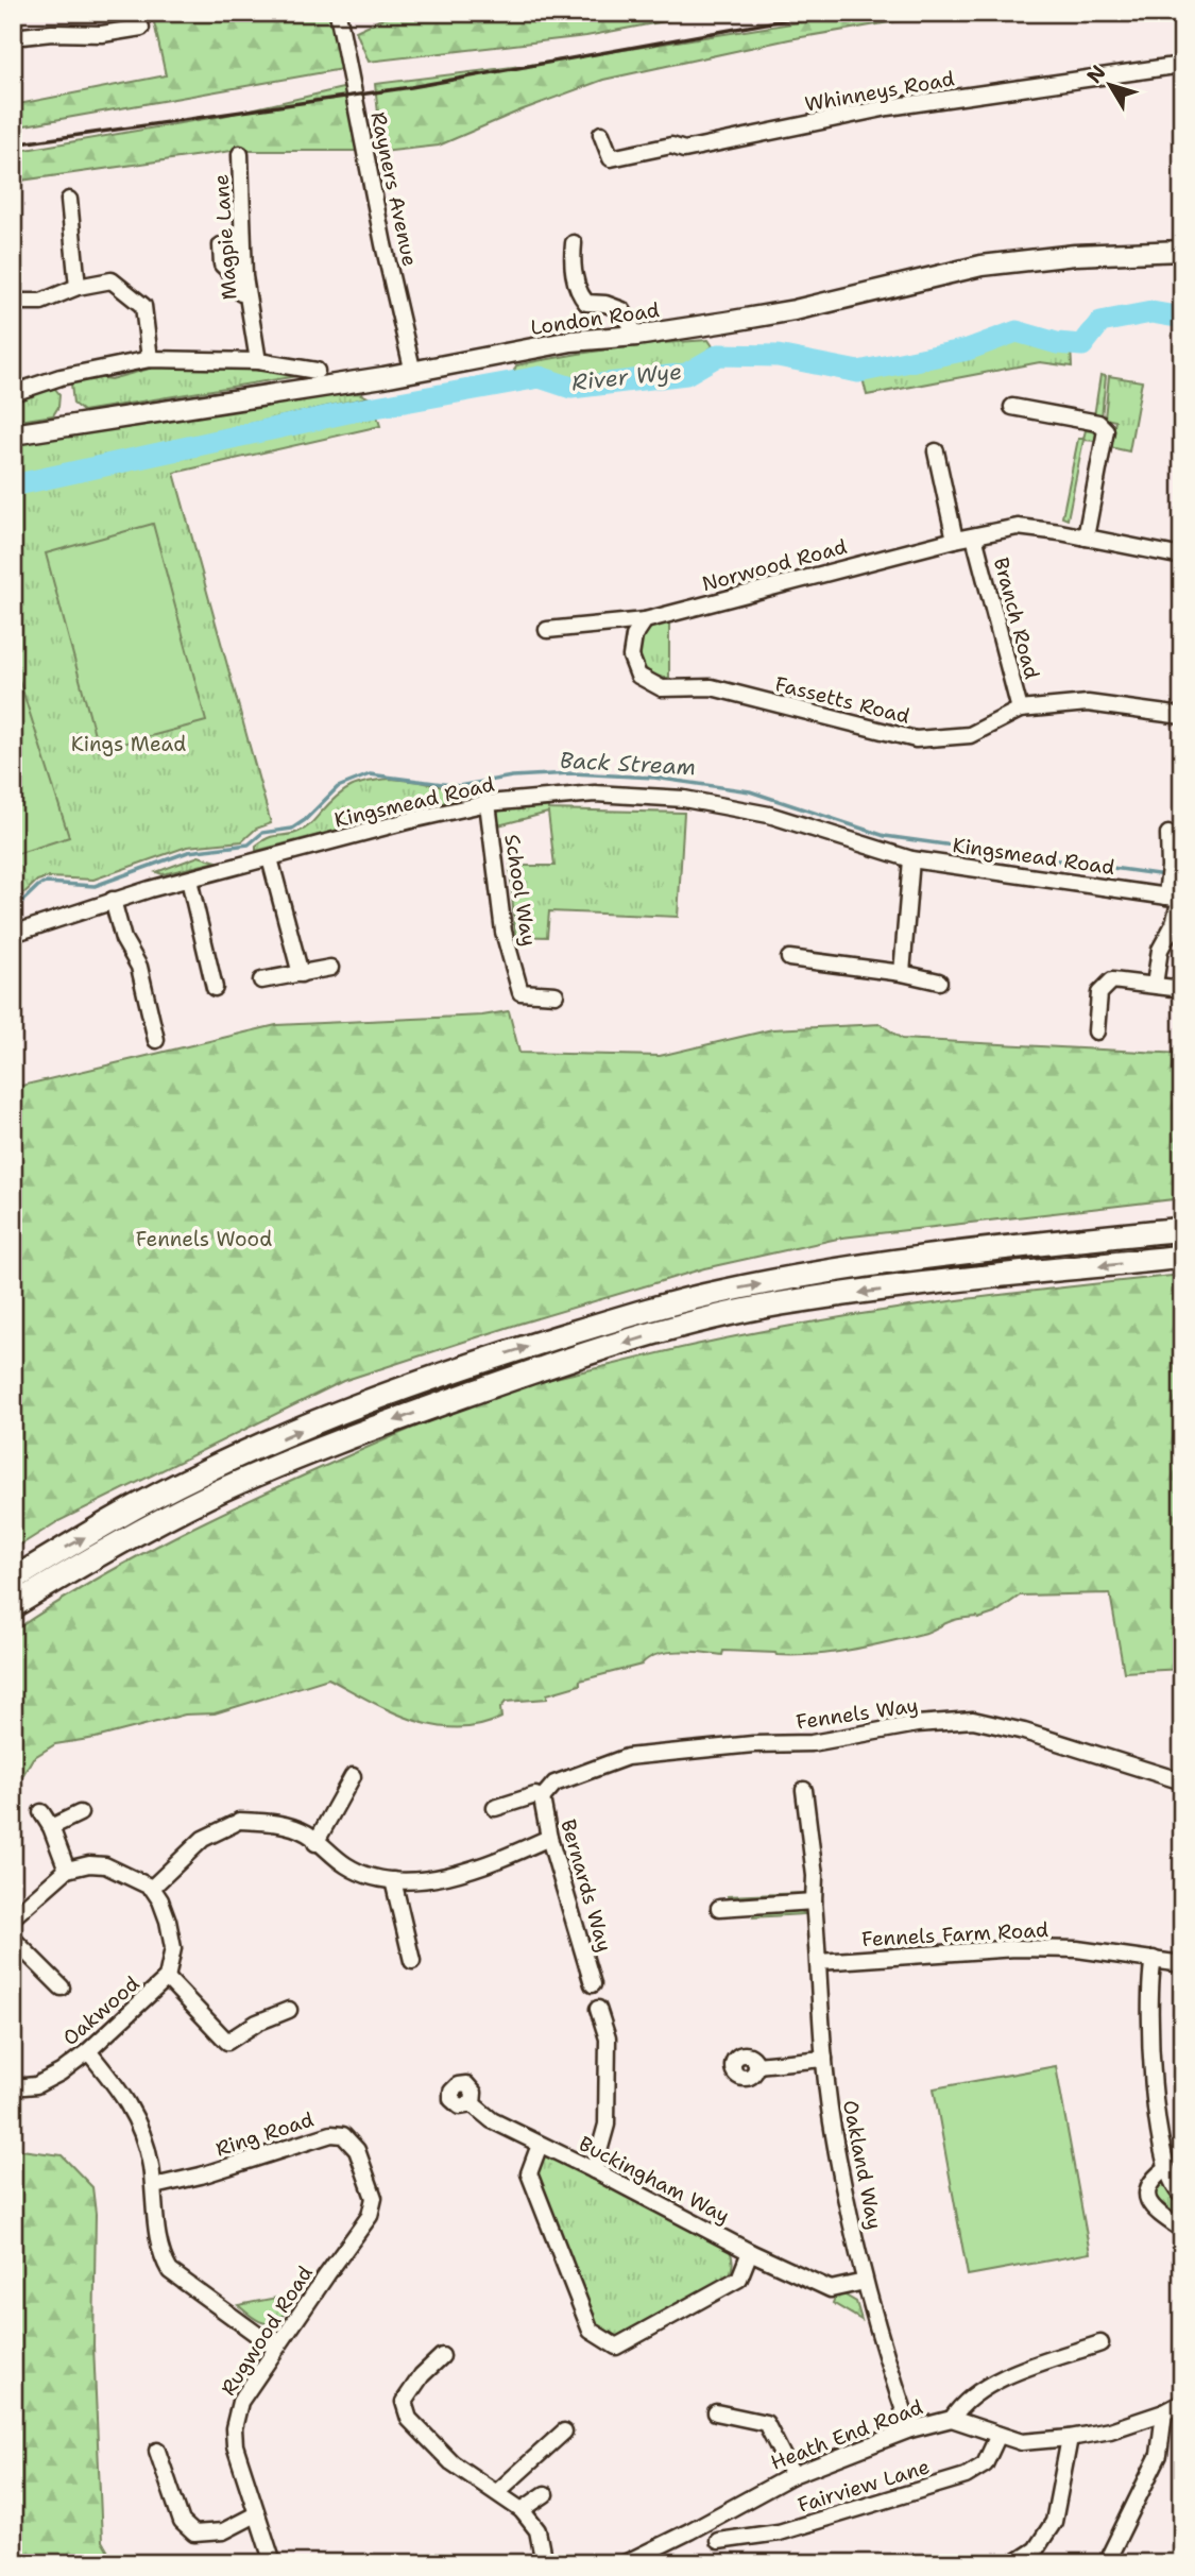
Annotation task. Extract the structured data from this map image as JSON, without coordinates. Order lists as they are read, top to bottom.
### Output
{
  "streets": {
    "main road": ["London Road"],
    "street": [
      "Whinneys Road",
      "Rayners Avenue",
      "Magpie Lane",
      "Norwood Road",
      "Branch Road",
      "Fassetts Road",
      "Kingsmead Road",
      "School Way",
      "Fennels Way",
      "Bernards Way",
      "Fennels Farm Road",
      "Oakwood",
      "Ring Road",
      "Oakland Way",
      "Buckingham Way",
      "Rugwood Road",
      "Heath End Road",
      "Fairview Lane"
    ]
  },
  "crossings": [
    ["Rayners Avenue", "London Road"],
    ["Norwood Road", "Branch Road"],
    ["Norwood Road", "Fassetts Road"],
    ["Branch Road", "Fassetts Road"],
    ["Kingsmead Road", "School Way"],
    ["Fennels Way", "Bernards Way"],
    ["Fennels Farm Road", "Oakland Way"],
    ["Ring Road", "Rugwood Road"],
    ["Oakland Way", "Buckingham Way"],
    ["Oakland Way", "Heath End Road"],
    ["Heath End Road", "Fairview Lane"]
  ],
  "water": ["River Wye", "Back Stream"],
  "parks": ["Kings Mead", "Fennels Wood"],
  "north": "top left"
}
